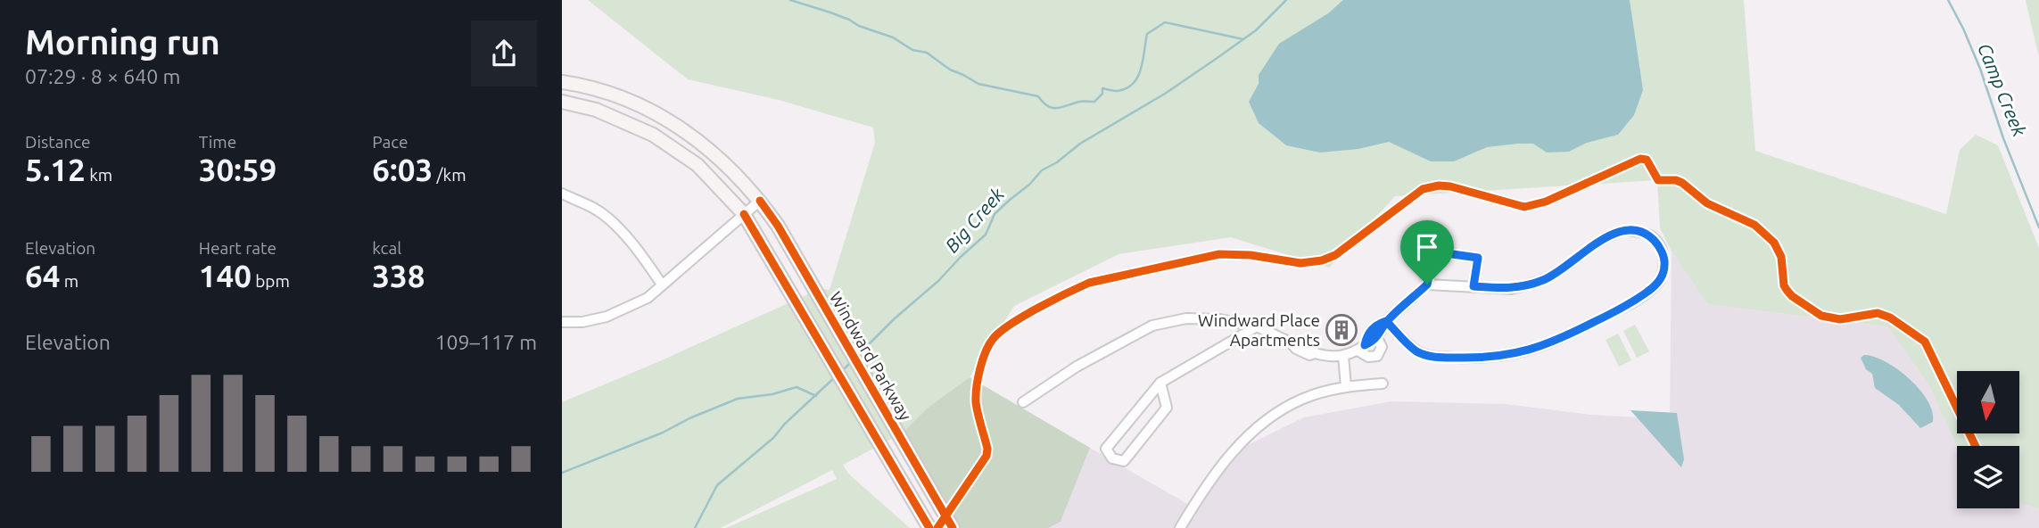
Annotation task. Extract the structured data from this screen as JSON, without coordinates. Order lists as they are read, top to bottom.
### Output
{
  "streets": {
    "main road": ["Windward Parkway"]
  },
  "water": ["Camp Creek", "Big Creek"],
  "places": {
    "building": ["Windward Place Apartments"]
  },
  "north": "bottom",
  "page": {
    "heading": ["Morning run", "07:29 · 8 × 640 m"],
    "stats": [
      ["Distance", "5.12 km"],
      ["Time", "30:59"],
      ["Pace", "6:03 /km"],
      ["Elevation", "64 m"],
      ["Heart rate", "140 bpm"],
      ["kcal", "338"]
    ],
    "chart": ["Elevation", "109–117 m"]
  }
}
